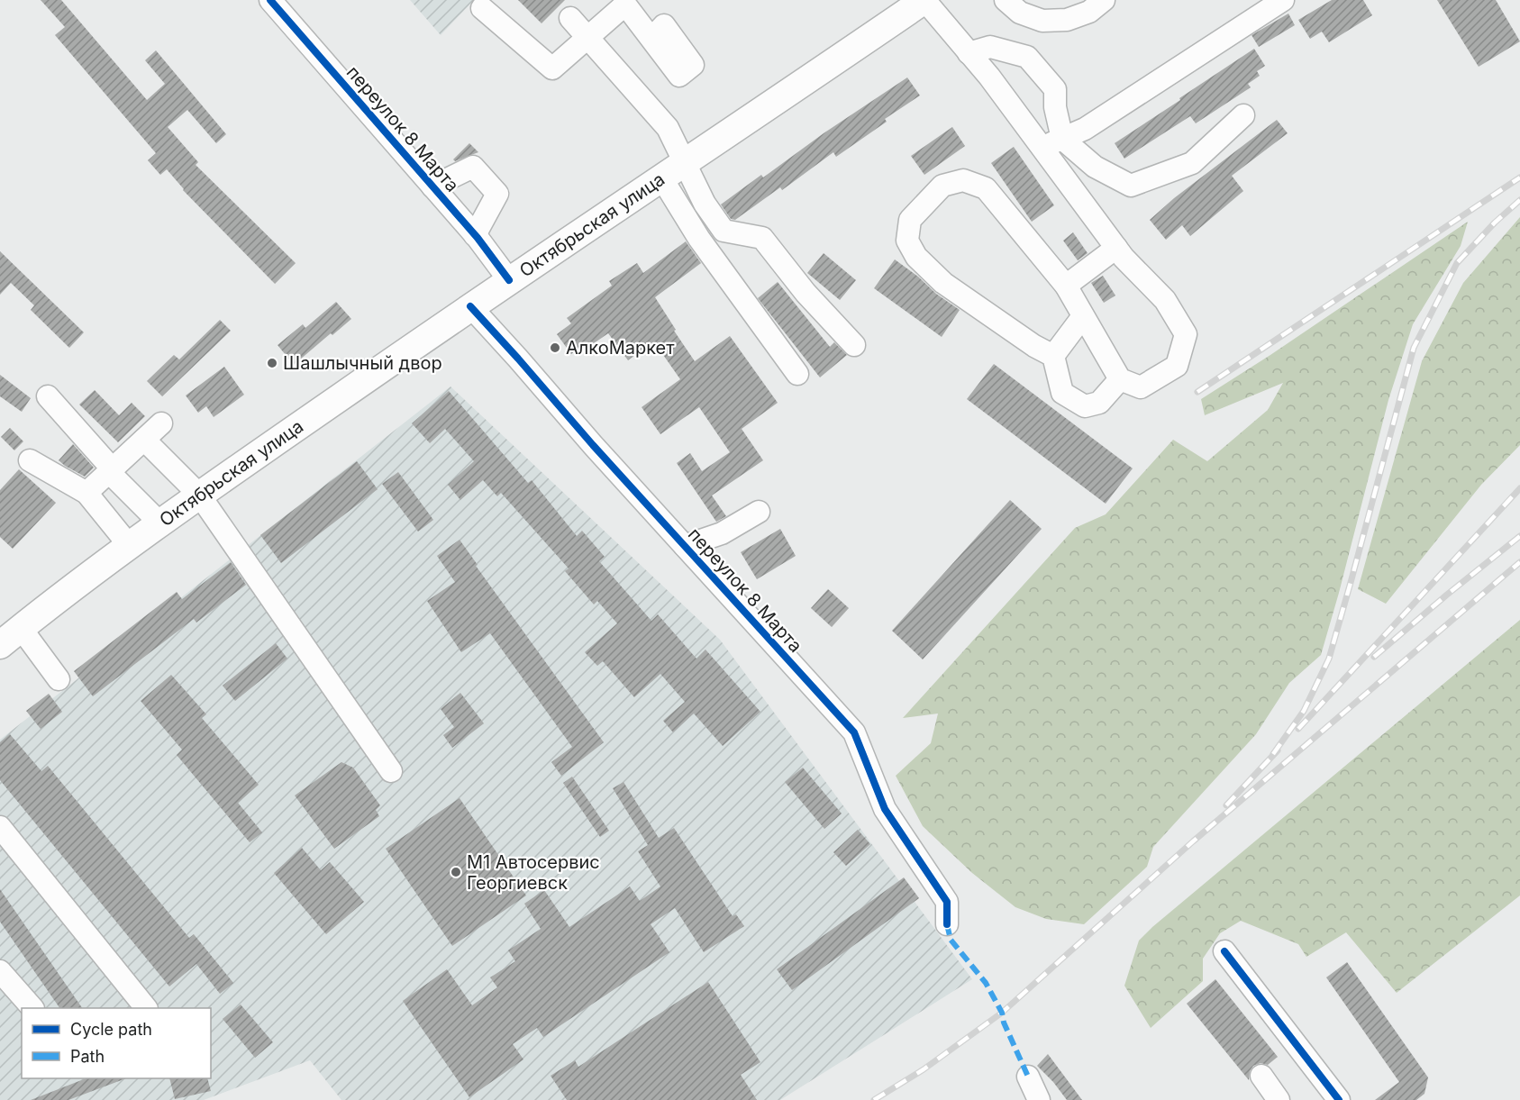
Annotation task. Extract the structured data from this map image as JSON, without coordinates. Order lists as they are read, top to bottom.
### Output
{
  "streets": {
    "main road": ["Октябрьская улица"],
    "street": ["переулок 8 Марта"]
  },
  "crossings": [
    ["переулок 8 Марта", "Октябрьская улица"]
  ],
  "places": ["АлкоМаркет", "Шашлычный двор", "М1 Автосервис Георгиевск"],
  "legend": ["Cycle path", "Path"]
}
